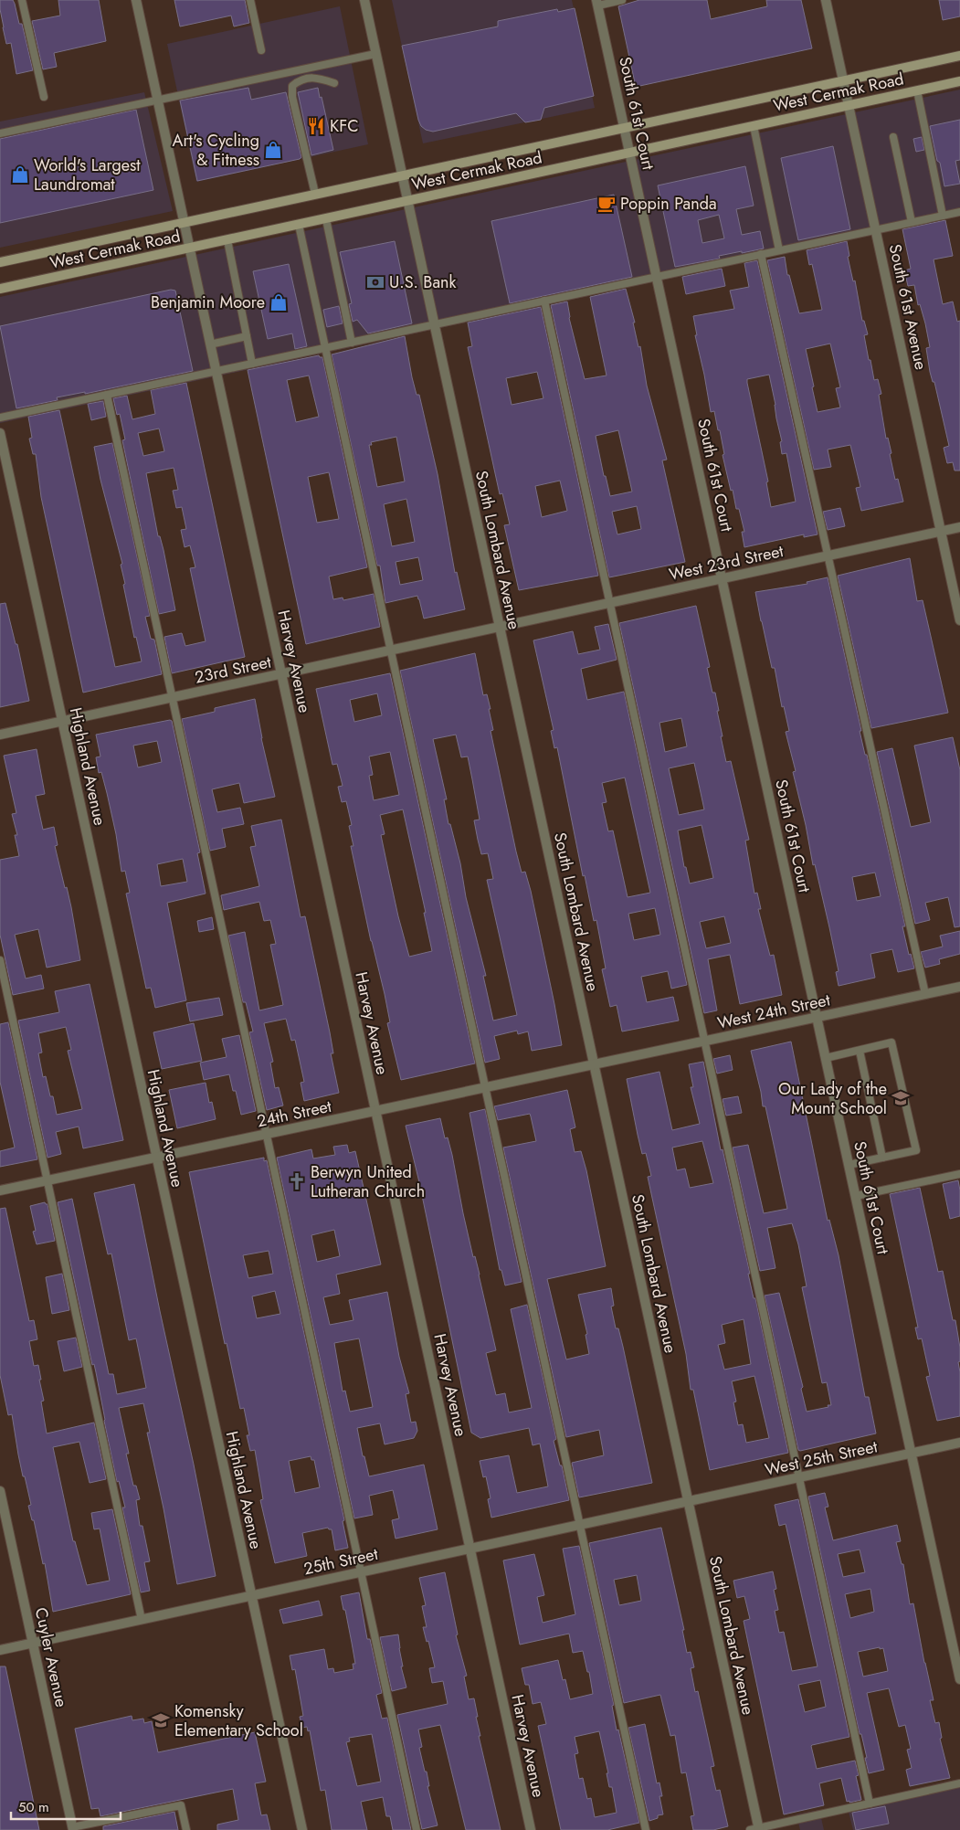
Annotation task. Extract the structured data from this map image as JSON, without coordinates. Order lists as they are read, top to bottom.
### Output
{
  "streets": {
    "main road": ["West Cermak Road"],
    "street": [
      "South 61st Court",
      "South 61st Avenue",
      "South Lombard Avenue",
      "West 23rd Street",
      "Harvey Avenue",
      "23rd Street",
      "Highland Avenue",
      "West 24th Street",
      "24th Street",
      "West 25th Street",
      "25th Street",
      "Cuyler Avenue"
    ]
  },
  "crossings": [
    ["West Cermak Road", "South 61st Court"],
    ["West Cermak Road", "South 61st Avenue"],
    ["West Cermak Road", "South Lombard Avenue"],
    ["West Cermak Road", "Harvey Avenue"],
    ["South 61st Court", "West 23rd Street"],
    ["South 61st Court", "West 24th Street"],
    ["South 61st Court", "West 25th Street"],
    ["South 61st Avenue", "West 23rd Street"],
    ["South Lombard Avenue", "West 23rd Street"],
    ["South Lombard Avenue", "23rd Street"],
    ["South Lombard Avenue", "West 24th Street"],
    ["South Lombard Avenue", "24th Street"],
    ["South Lombard Avenue", "West 25th Street"],
    ["South Lombard Avenue", "25th Street"],
    ["West 23rd Street", "23rd Street"],
    ["Harvey Avenue", "23rd Street"],
    ["Harvey Avenue", "24th Street"],
    ["Harvey Avenue", "25th Street"],
    ["23rd Street", "Highland Avenue"],
    ["Highland Avenue", "24th Street"],
    ["Highland Avenue", "25th Street"],
    ["West 24th Street", "24th Street"],
    ["West 25th Street", "25th Street"],
    ["25th Street", "Cuyler Avenue"]
  ],
  "places": {
    "restaurant": ["KFC"],
    "shop": ["Art's Cycling & Fitness", "World's Largest Laundromat", "Benjamin Moore"],
    "cafe": ["Poppin Panda"],
    "bank": ["U.S. Bank"],
    "school or university": ["Our Lady of the Mount School", "Komensky Elementary School"],
    "church": ["Berwyn United Lutheran Church"]
  },
  "scale_bar": "50 m"
}
